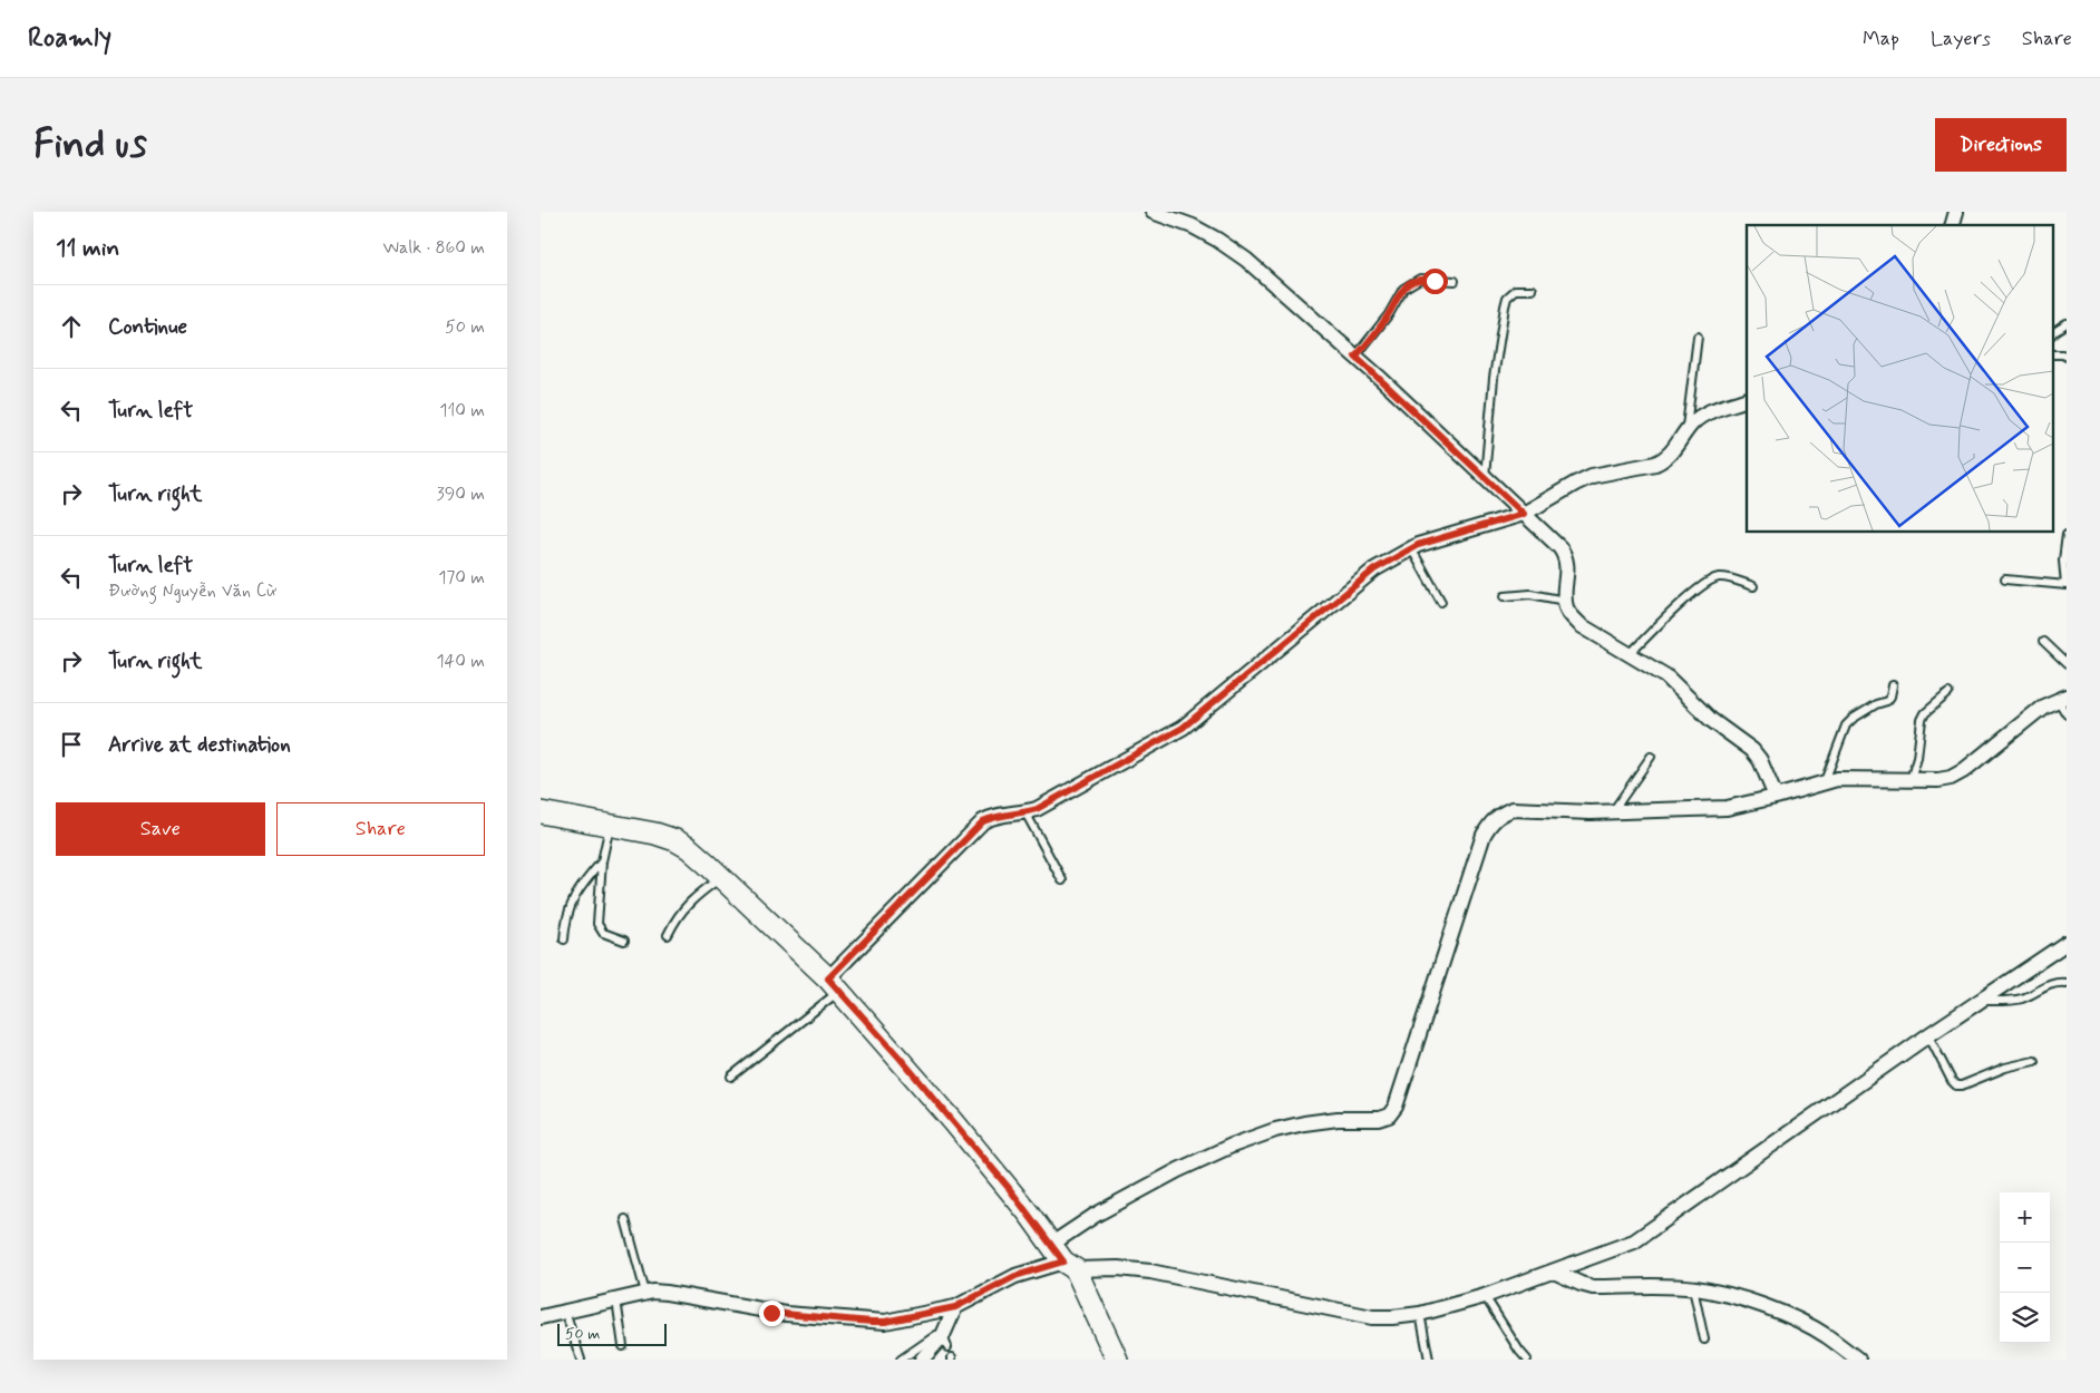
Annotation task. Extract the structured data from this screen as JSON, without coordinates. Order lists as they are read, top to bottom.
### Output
{
  "scale_bar": "50 m",
  "page": {
    "header": "Roamly",
    "nav": ["Map", "Layers", "Share"],
    "buttons": [
      "Directions",
      ["Save", "Share"]
    ],
    "title": "Find us",
    "heading": ["11 min", "Walk · 860 m"],
    "list": [
      ["Continue", "50 m"],
      ["Turn left", "110 m"],
      ["Turn right", "390 m"],
      ["Turn left", "Đường Nguyễn Văn Cừ", "170 m"],
      ["Turn right", "140 m"],
      "Arrive at destination"
    ],
    "map_buttons": ["+", "−"],
    "scale": "50 m"
  }
}
